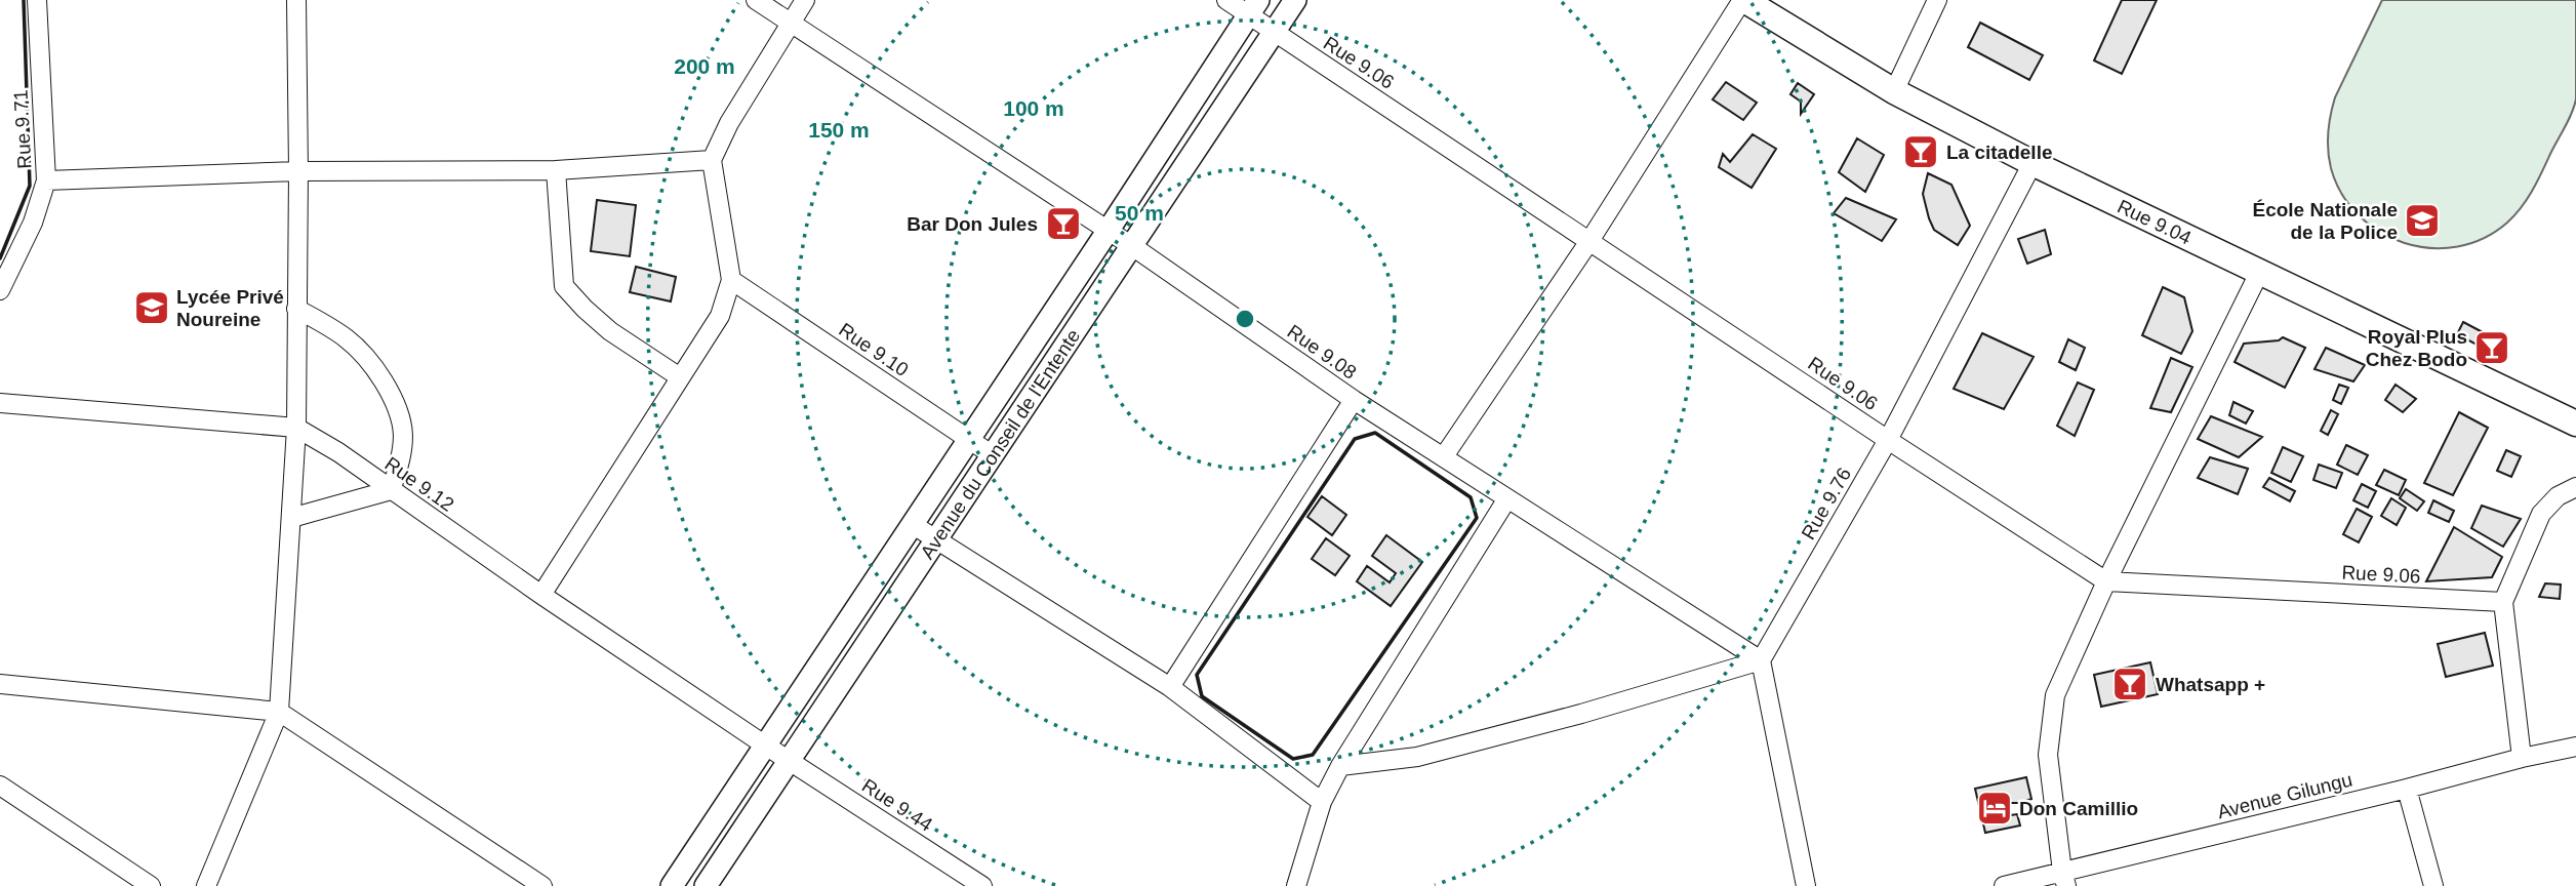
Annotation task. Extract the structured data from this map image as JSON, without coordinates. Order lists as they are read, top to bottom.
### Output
{
  "streets": {
    "main road": ["Rue 9.04"],
    "street": [
      "Rue 9.06",
      "Rue 9.71",
      "Rue 9.10",
      "Rue 9.08",
      "Avenue du Conseil de l'Entente",
      "Rue 9.12",
      "Rue 9.76",
      "Avenue Gilungu",
      "Rue 9.44"
    ]
  },
  "crossings": [
    ["Rue 9.06", "Avenue du Conseil de l'Entente"],
    ["Rue 9.06", "Rue 9.76"],
    ["Rue 9.04", "Rue 9.76"],
    ["Rue 9.10", "Avenue du Conseil de l'Entente"],
    ["Rue 9.08", "Avenue du Conseil de l'Entente"],
    ["Rue 9.08", "Rue 9.76"],
    ["Avenue du Conseil de l'Entente", "Rue 9.12"],
    ["Avenue du Conseil de l'Entente", "Rue 9.44"],
    ["Rue 9.12", "Rue 9.44"]
  ],
  "places": {
    "bar": [
      "La citadelle",
      "Bar Don Jules",
      "Royal Plus Chez Bodo",
      "Whatsapp +"
    ],
    "school or university": ["École Nationale de la Police", "Lycée Privé Noureine"],
    "hotel": ["Don Camillio"]
  },
  "rings": [
    "200 m",
    "100 m",
    "150 m",
    "50 m"
  ]
}
